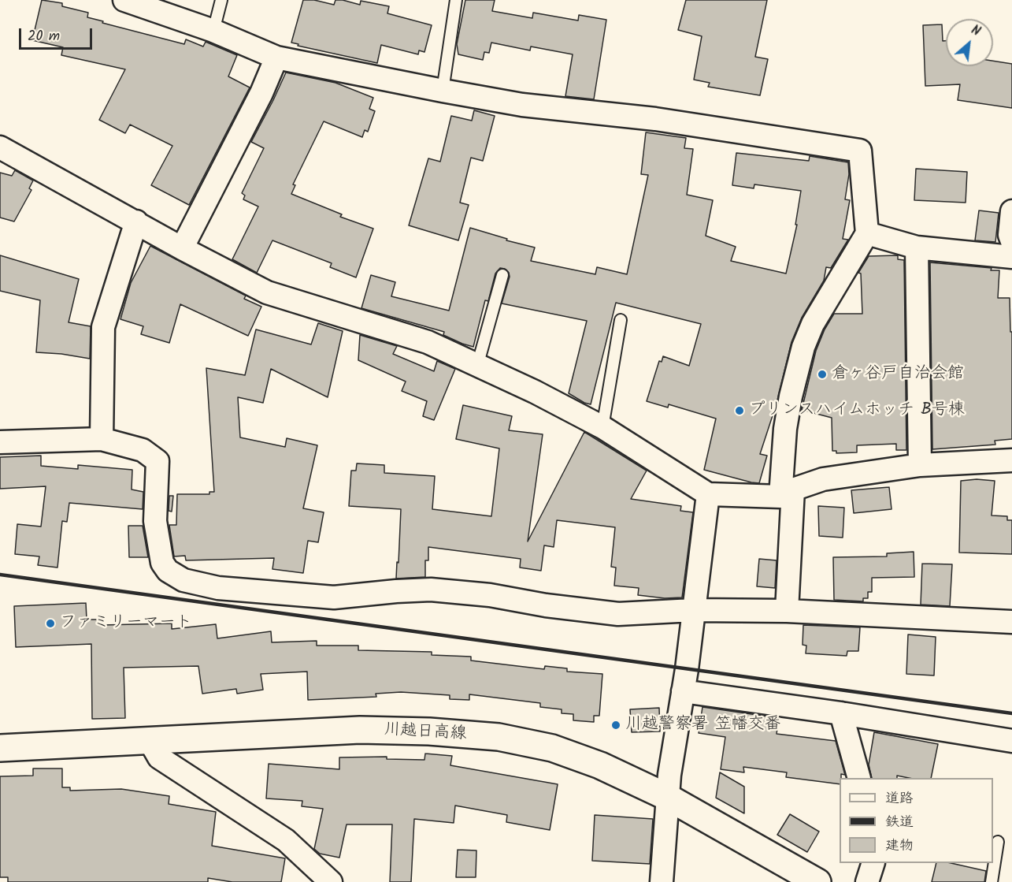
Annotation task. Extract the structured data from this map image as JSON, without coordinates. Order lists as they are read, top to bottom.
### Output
{
  "streets": {
    "main road": ["川越日高線"]
  },
  "places": [
    "倉ヶ谷戸自治会館",
    "プリンスハイムホッチ B号棟",
    "ファミリーマート",
    "川越警察署 笠幡交番"
  ],
  "legend": ["道路", "鉄道", "建物"],
  "scale_bar": "20 m",
  "north": "top right"
}
